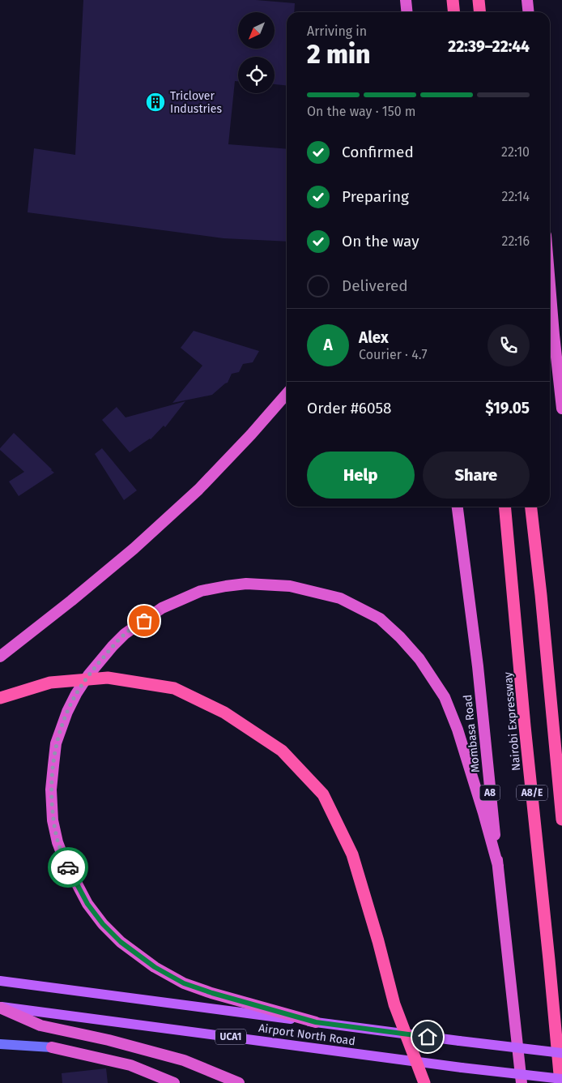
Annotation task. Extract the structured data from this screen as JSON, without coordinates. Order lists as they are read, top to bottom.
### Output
{
  "streets": {
    "highway": [
      "Nairobi Expressway",
      "Mombasa Road",
      "A8",
      "A8/E"
    ],
    "main road": ["Airport North Road", "UCA1"]
  },
  "places": {
    "building": ["Triclover Industries"]
  },
  "north": "bottom left",
  "page": {
    "heading": ["2 min", "Arriving in", "22:39–22:44"],
    "panel": [
      "Alex",
      "Courier · 4.7",
      "Order #6058",
      "$19.05"
    ],
    "bar": "On the way · 150 m",
    "list": [
      ["Confirmed", "22:10"],
      ["Preparing", "22:14"],
      ["On the way", "22:16"],
      "Delivered"
    ],
    "round": "A",
    "buttons": ["Help", "Share"]
  }
}
